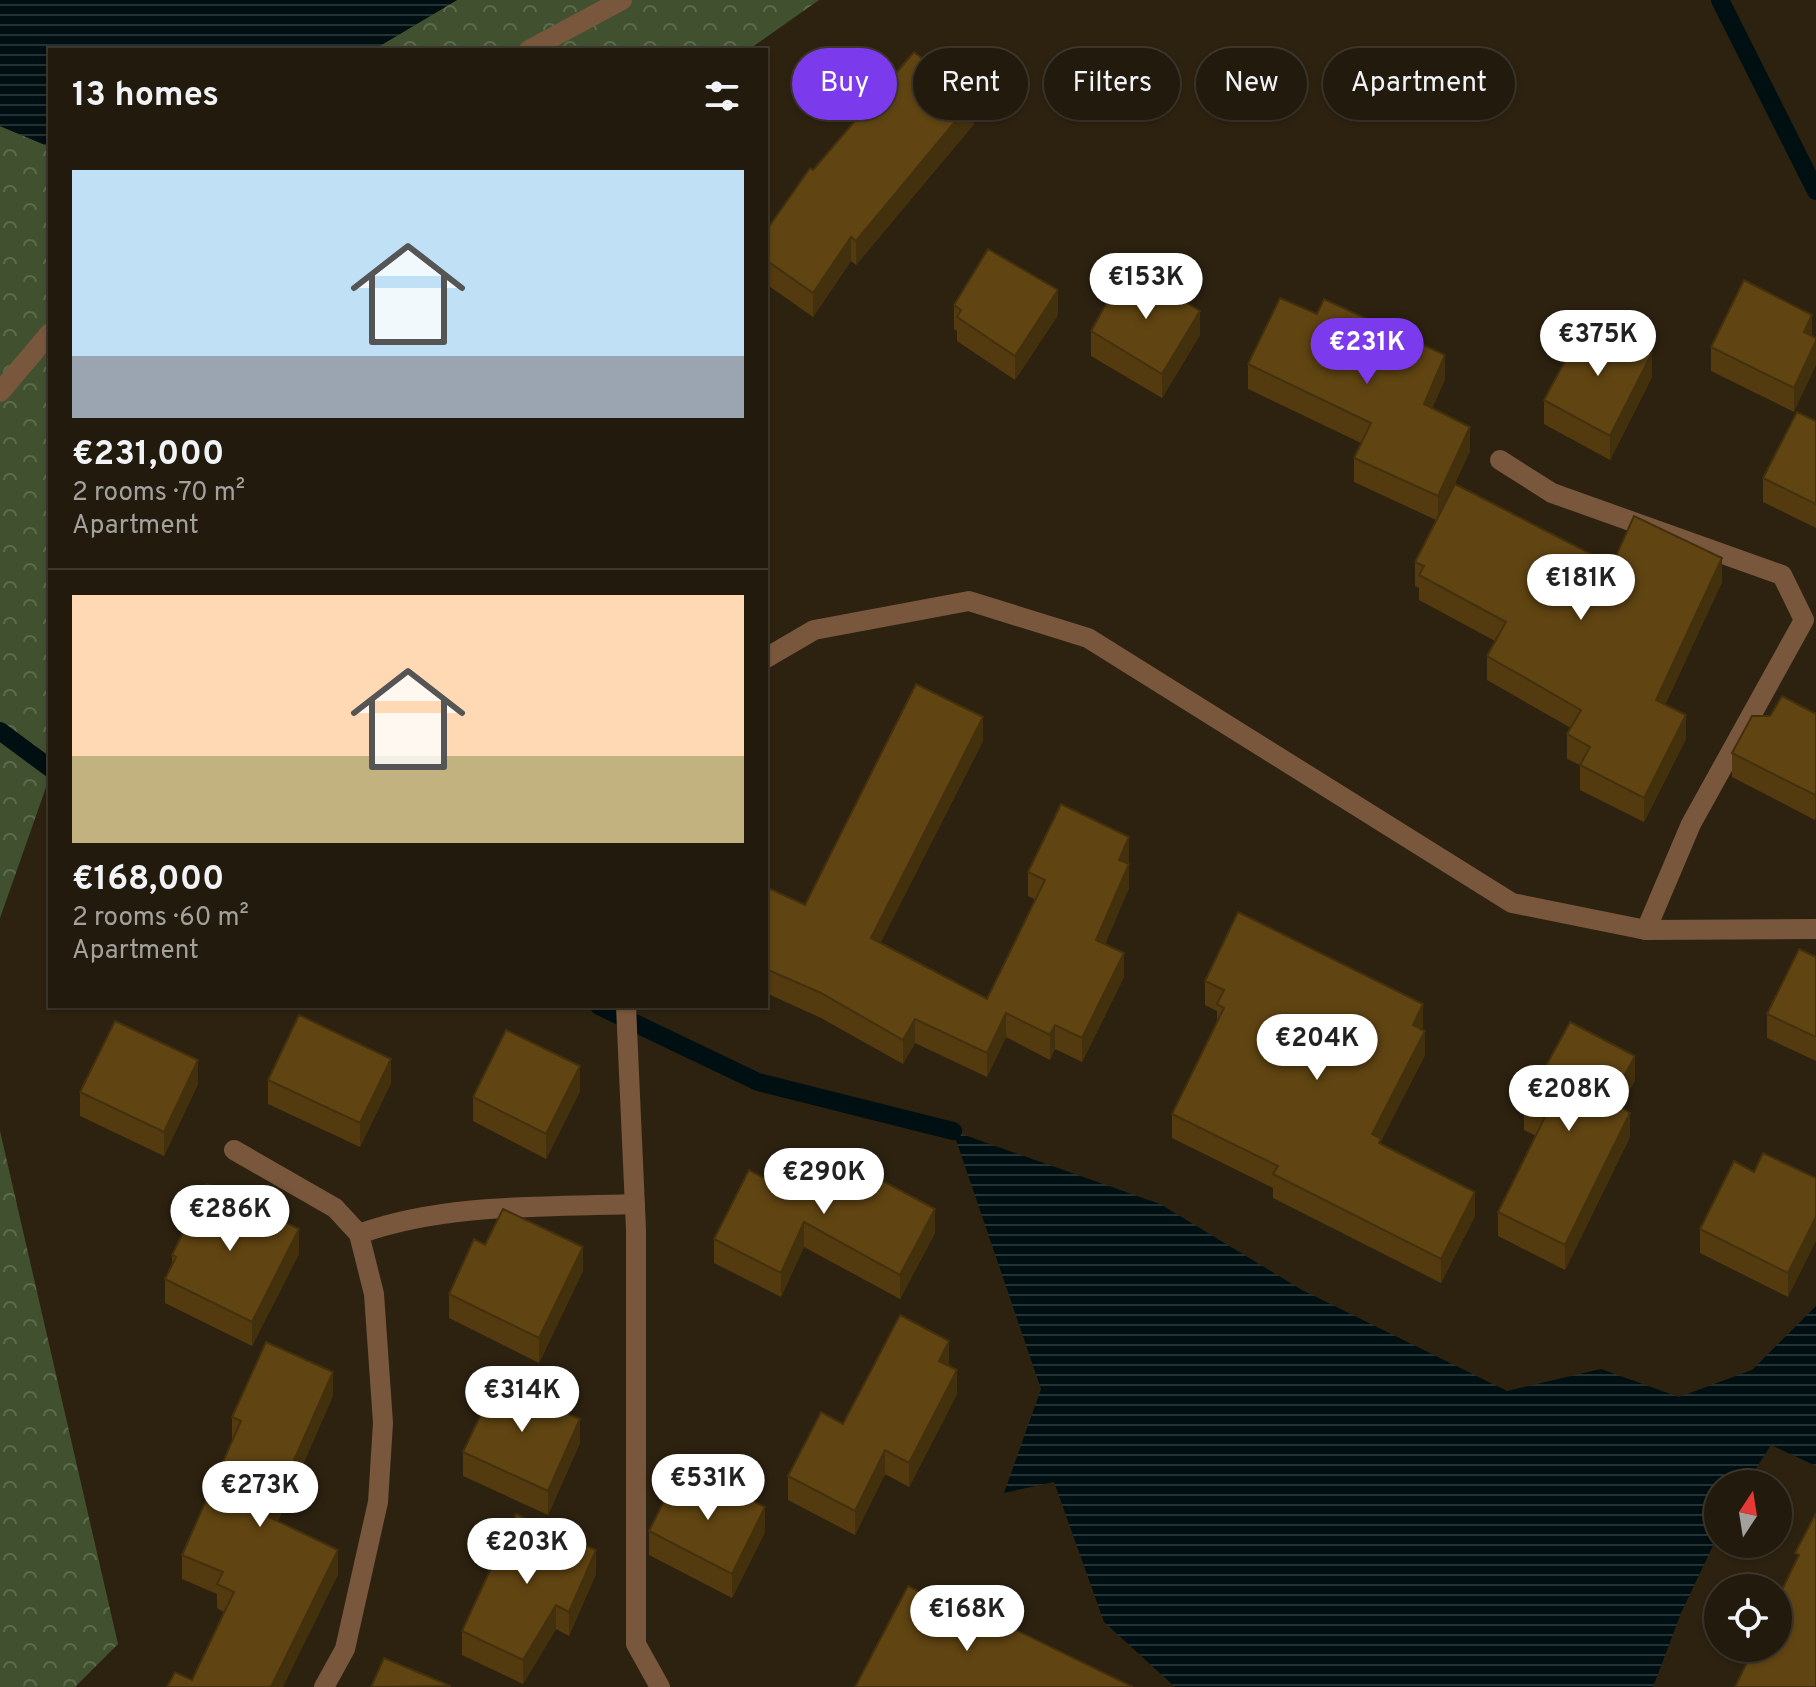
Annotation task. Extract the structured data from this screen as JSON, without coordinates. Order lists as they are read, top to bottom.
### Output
{
  "north": "top",
  "page": {
    "chip": [
      "Buy",
      "Rent",
      "Filters",
      "New",
      "Apartment"
    ],
    "heading": "13 homes",
    "list": [
      {
        "name": "€231,000",
        "note": "2 rooms · 70 m² · Apartment"
      },
      {
        "name": "€168,000",
        "note": "2 rooms · 60 m² · Apartment"
      }
    ],
    "price": [
      "€153K",
      "€375K",
      "€231K",
      "€181K",
      "€204K",
      "€208K",
      "€290K",
      "€286K",
      "€314K",
      "€531K",
      "€273K",
      "€203K",
      "€168K"
    ]
  }
}
